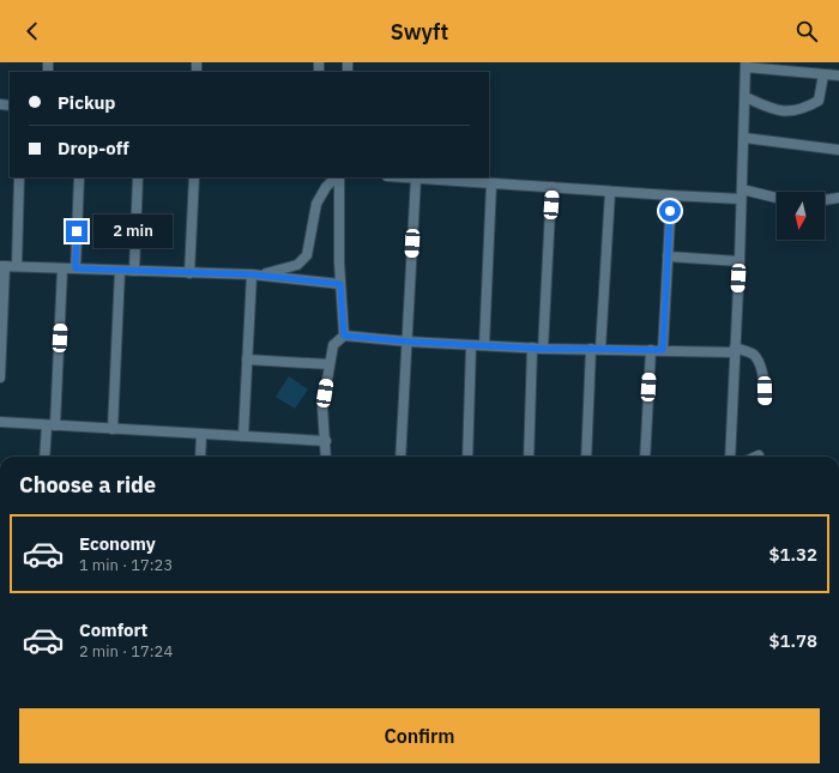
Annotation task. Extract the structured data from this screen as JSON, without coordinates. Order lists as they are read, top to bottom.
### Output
{
  "north": "bottom",
  "page": {
    "header": "Swyft",
    "banner": ["Pickup", "Drop-off"],
    "bubble": "2 min",
    "heading": "Choose a ride",
    "list": [
      {
        "name": "Economy",
        "note": "1 min · 17:23",
        "value": "$1.32"
      },
      {
        "name": "Comfort",
        "note": "2 min · 17:24",
        "value": "$1.78"
      }
    ],
    "buttons": "Confirm"
  }
}
